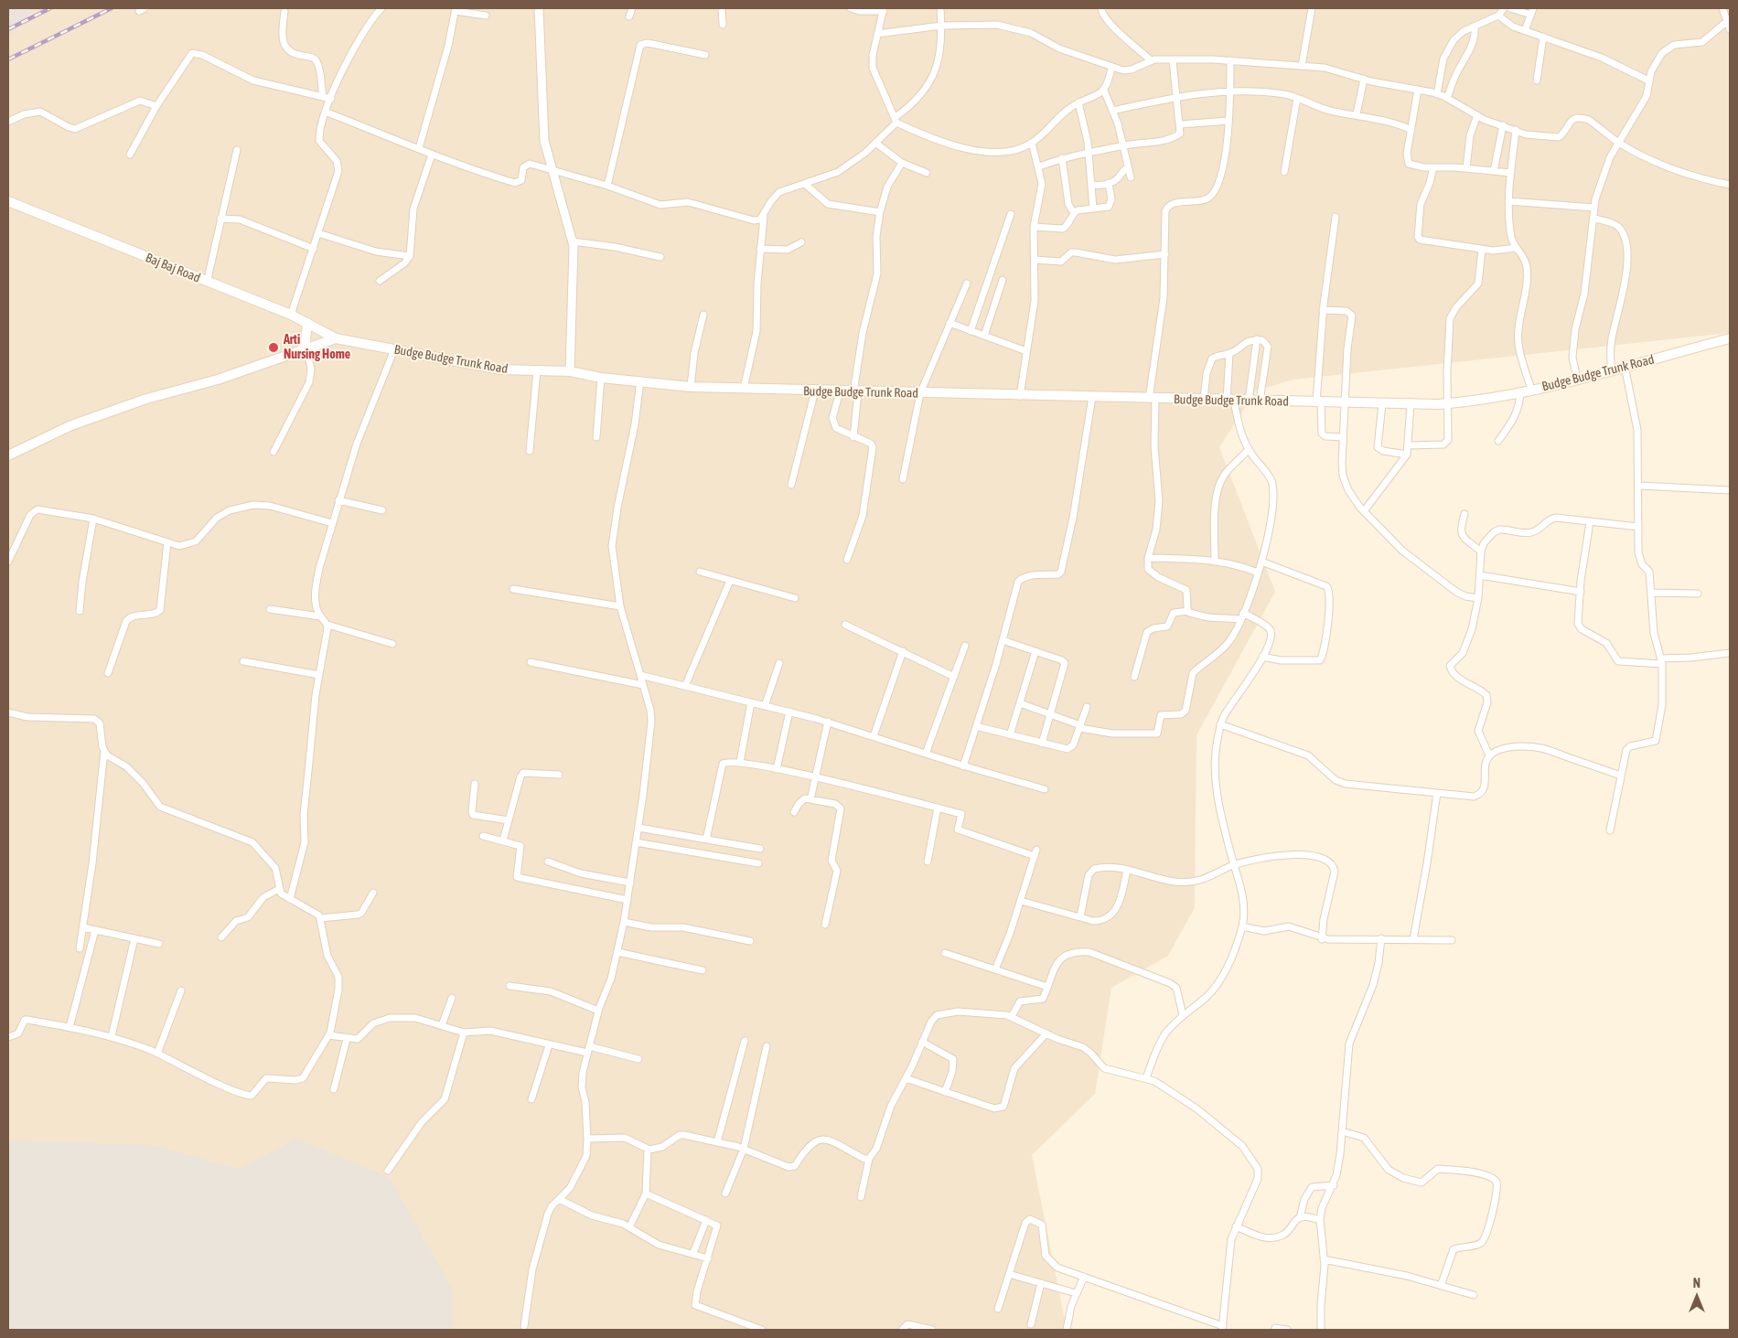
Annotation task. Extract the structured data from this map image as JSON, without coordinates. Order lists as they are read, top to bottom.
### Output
{
  "streets": {
    "main road": ["Baj Baj Road", "Budge Budge Trunk Road"]
  },
  "crossings": [
    ["Baj Baj Road", "Budge Budge Trunk Road"]
  ],
  "places": ["Arti Nursing Home"],
  "north": "top"
}
